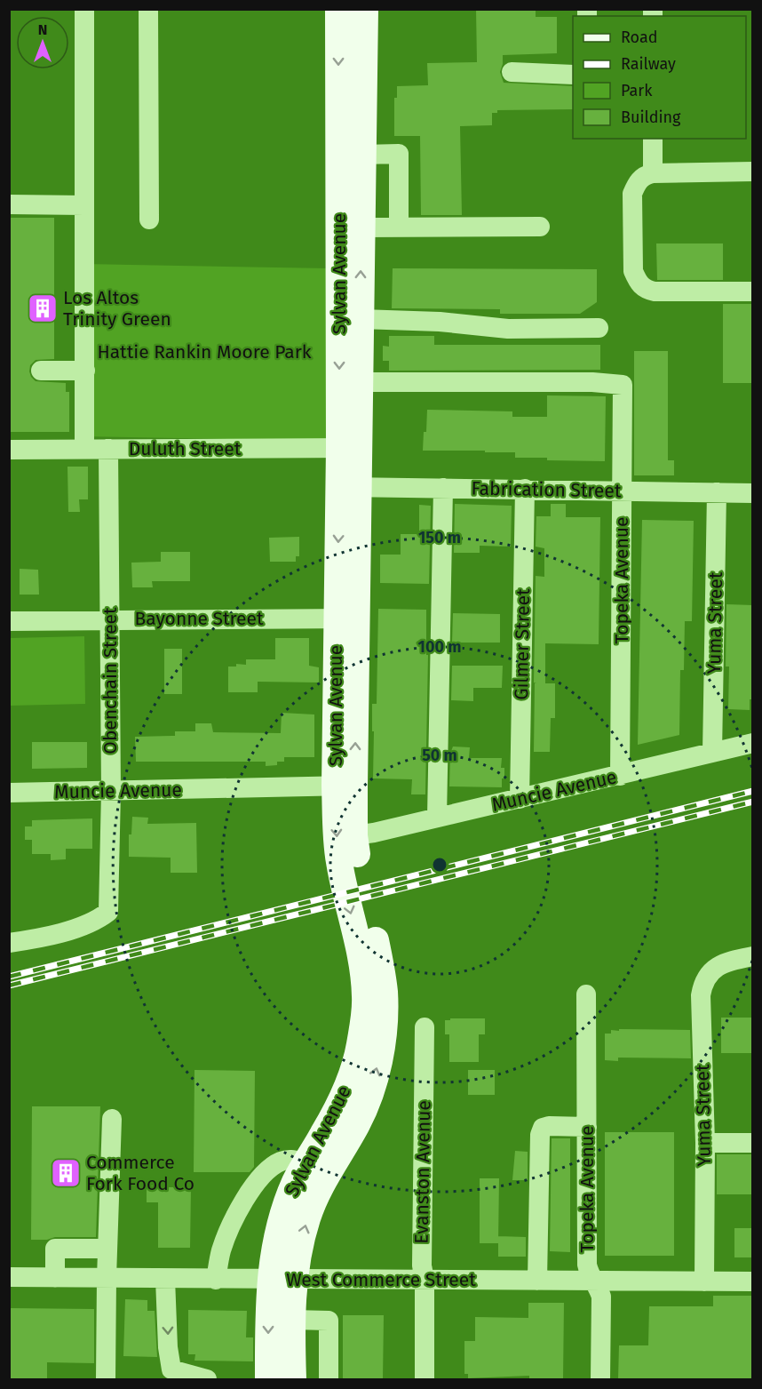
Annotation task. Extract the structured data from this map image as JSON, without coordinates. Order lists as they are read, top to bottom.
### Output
{
  "streets": {
    "main road": ["Sylvan Avenue"],
    "street": [
      "Duluth Street",
      "Fabrication Street",
      "Topeka Avenue",
      "Bayonne Street",
      "Yuma Street",
      "Gilmer Street",
      "Obenchain Street",
      "Muncie Avenue",
      "Evanston Avenue",
      "West Commerce Street"
    ]
  },
  "crossings": [
    ["Sylvan Avenue", "Duluth Street"],
    ["Sylvan Avenue", "Fabrication Street"],
    ["Sylvan Avenue", "Topeka Avenue"],
    ["Sylvan Avenue", "Bayonne Street"],
    ["Sylvan Avenue", "Muncie Avenue"],
    ["Sylvan Avenue", "West Commerce Street"],
    ["Duluth Street", "Obenchain Street"],
    ["Fabrication Street", "Topeka Avenue"],
    ["Fabrication Street", "Yuma Street"],
    ["Fabrication Street", "Gilmer Street"],
    ["Topeka Avenue", "Muncie Avenue"],
    ["Topeka Avenue", "West Commerce Street"],
    ["Bayonne Street", "Obenchain Street"],
    ["Yuma Street", "Muncie Avenue"],
    ["Yuma Street", "West Commerce Street"],
    ["Gilmer Street", "Muncie Avenue"],
    ["Obenchain Street", "Muncie Avenue"],
    ["Evanston Avenue", "West Commerce Street"]
  ],
  "parks": ["Hattie Rankin Moore Park"],
  "places": {
    "building": ["Los Altos Trinity Green", "Commerce Fork Food Co"]
  },
  "legend": [
    "Road",
    "Railway",
    "Park",
    "Building"
  ],
  "north": "top",
  "rings": ["150 m", "100 m", "50 m"]
}
